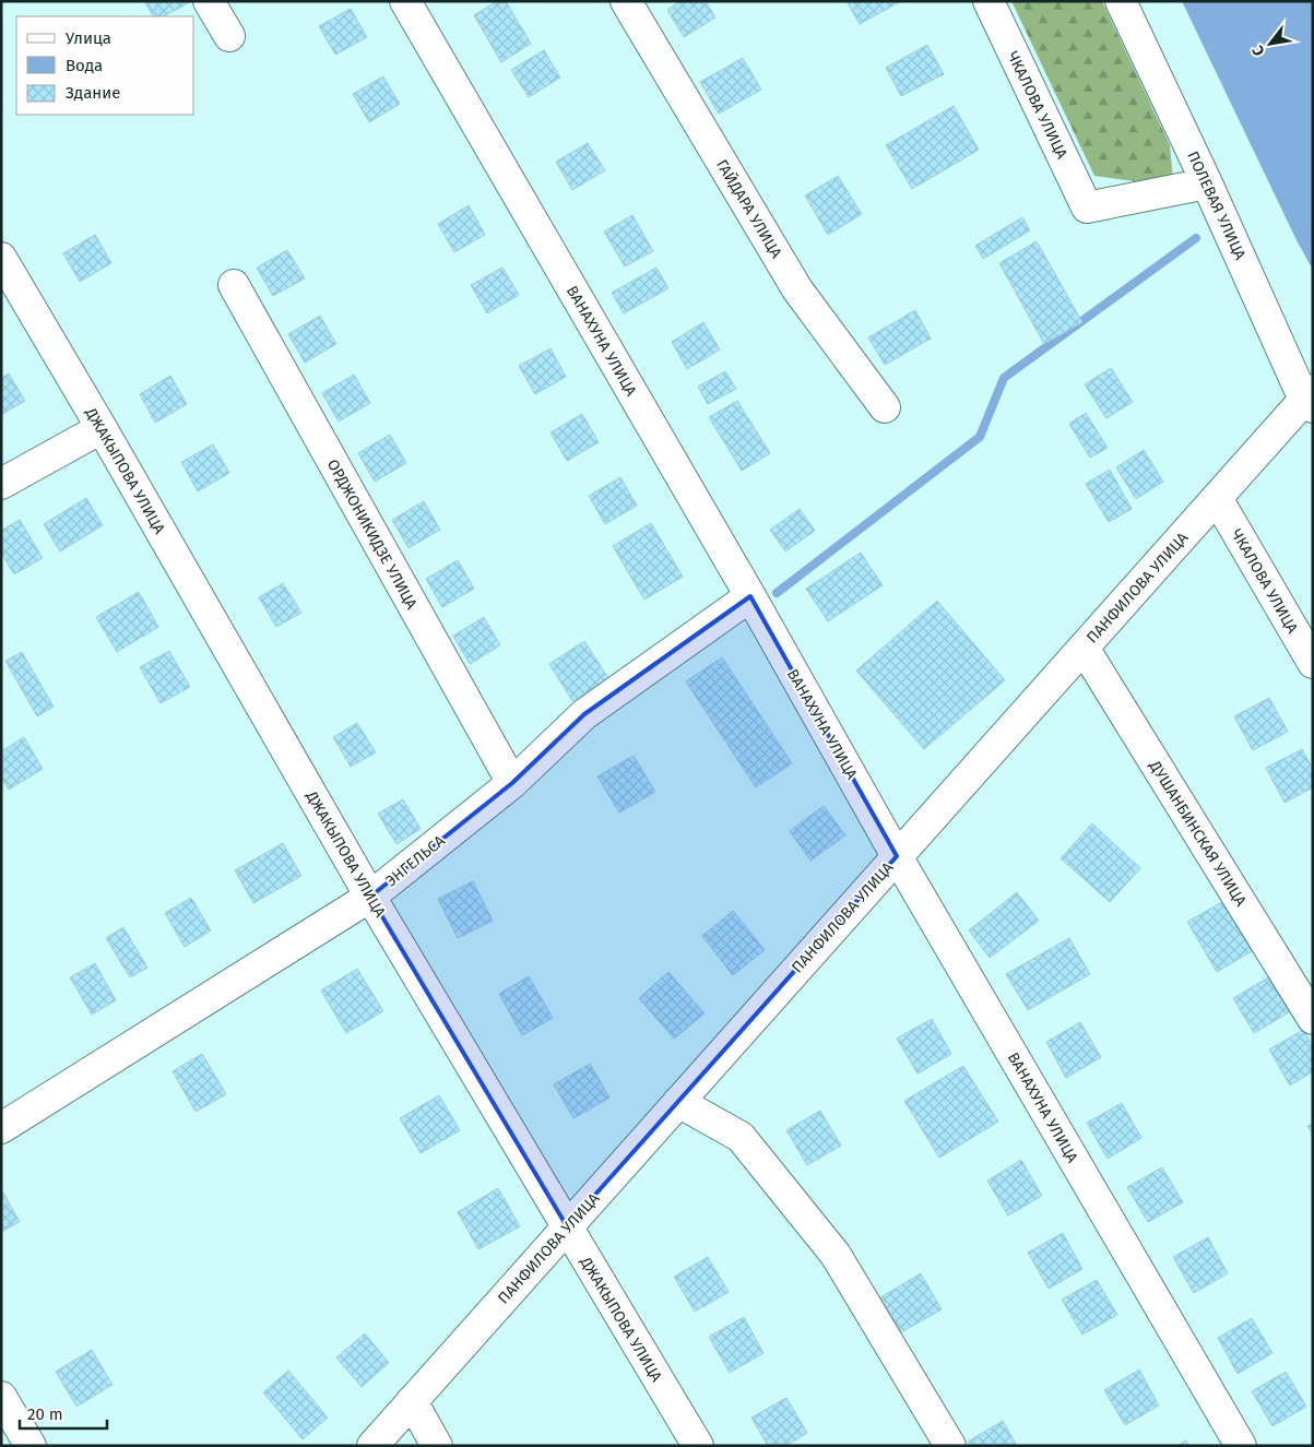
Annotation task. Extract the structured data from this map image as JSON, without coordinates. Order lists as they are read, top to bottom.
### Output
{
  "streets": {
    "street": [
      "ЧКАЛОВА УЛИЦА",
      "ПОЛЕВАЯ УЛИЦА",
      "ГАЙДАРА УЛИЦА",
      "ВАНАХУНА УЛИЦА",
      "ДЖАКЫПОВА УЛИЦА",
      "ОРДЖОНИКИДЗЕ УЛИЦА",
      "ПАНФИЛОВА УЛИЦА",
      "ДУШАНБИНСКАЯ УЛИЦА",
      "ЭНГЕЛЬСА"
    ]
  },
  "crossings": [
    ["ЧКАЛОВА УЛИЦА", "ПОЛЕВАЯ УЛИЦА"],
    ["ЧКАЛОВА УЛИЦА", "ПАНФИЛОВА УЛИЦА"],
    ["ПОЛЕВАЯ УЛИЦА", "ПАНФИЛОВА УЛИЦА"],
    ["ВАНАХУНА УЛИЦА", "ПАНФИЛОВА УЛИЦА"],
    ["ВАНАХУНА УЛИЦА", "ЭНГЕЛЬСА"],
    ["ДЖАКЫПОВА УЛИЦА", "ПАНФИЛОВА УЛИЦА"],
    ["ДЖАКЫПОВА УЛИЦА", "ЭНГЕЛЬСА"],
    ["ОРДЖОНИКИДЗЕ УЛИЦА", "ЭНГЕЛЬСА"],
    ["ПАНФИЛОВА УЛИЦА", "ДУШАНБИНСКАЯ УЛИЦА"]
  ],
  "legend": ["Улица", "Вода", "Здание"],
  "scale_bar": "20 m",
  "north": "bottom left"
}
